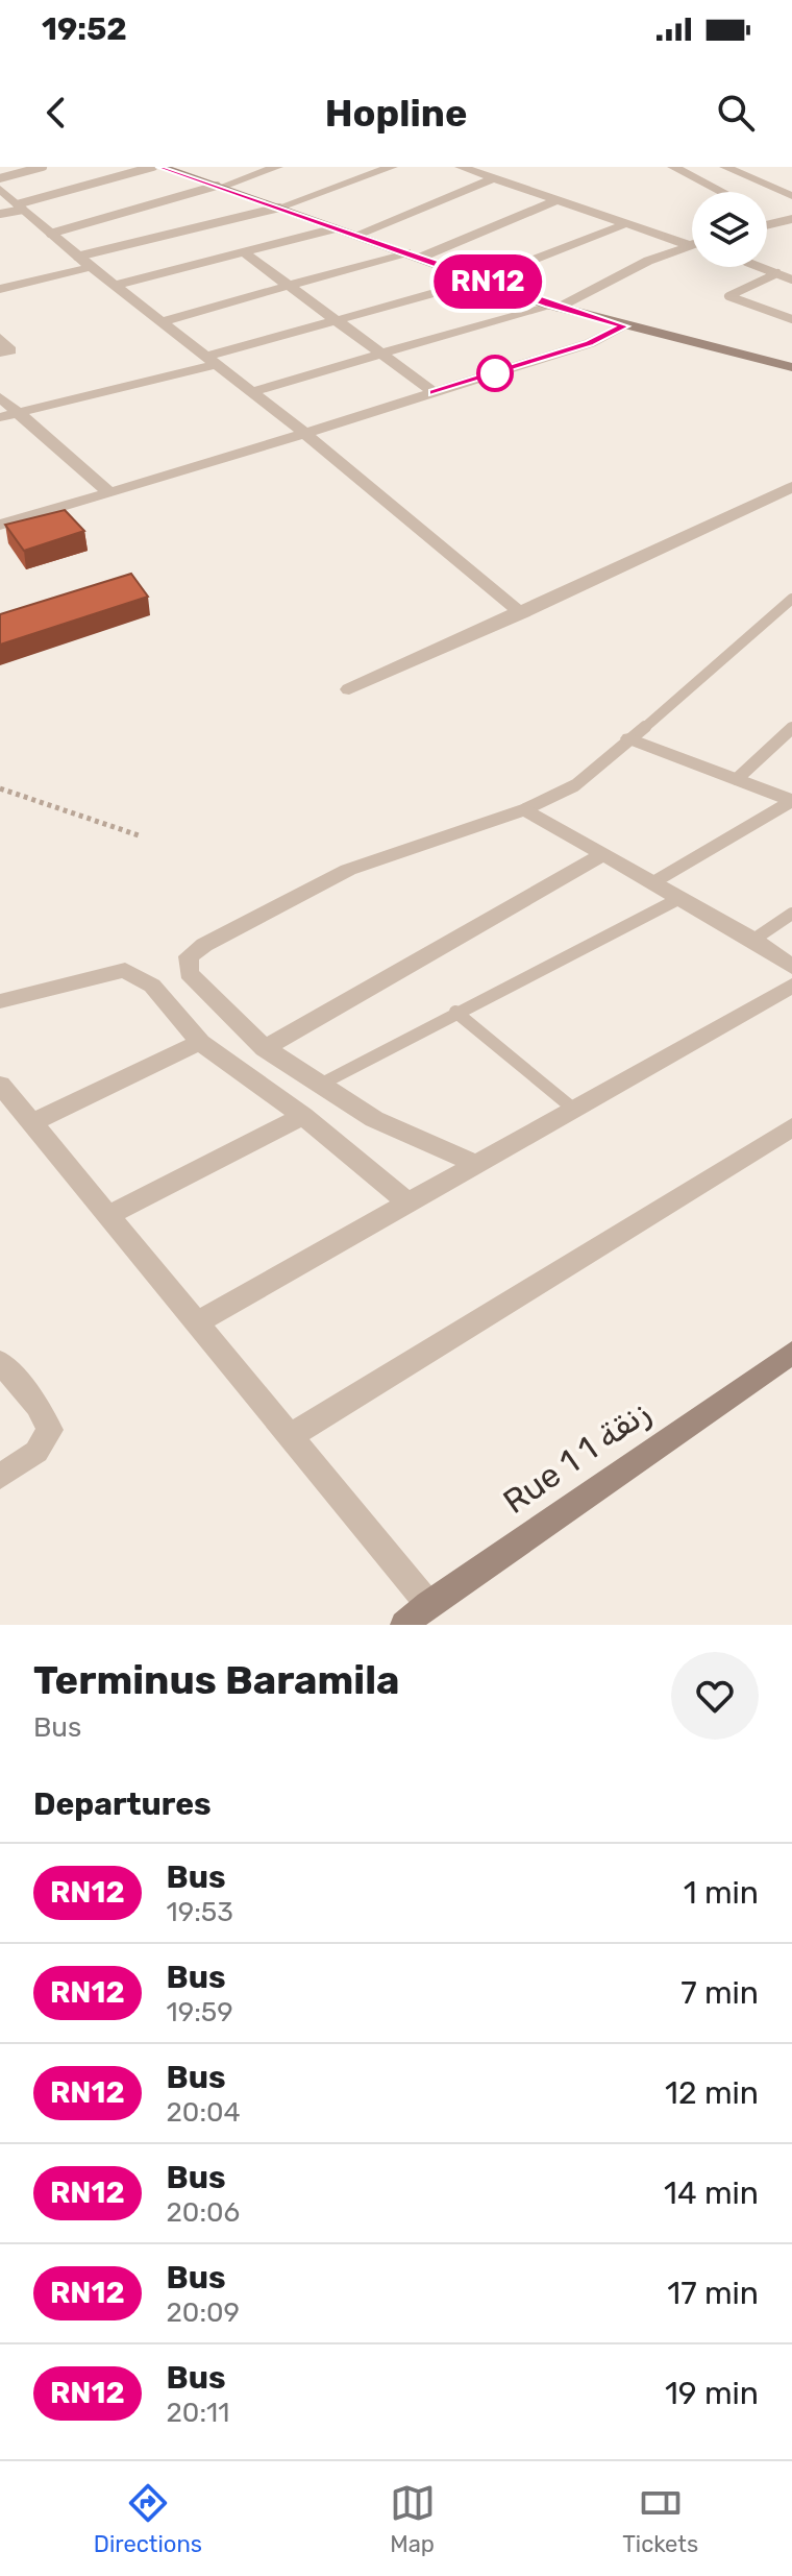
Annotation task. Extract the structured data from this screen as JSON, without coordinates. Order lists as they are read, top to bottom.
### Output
{
  "streets": {
    "street": ["Rue 1 زنقة 1"]
  },
  "lines": ["bus line RN12"],
  "page": {
    "status": "19:52",
    "header": "Hopline",
    "on_map": "RN12",
    "heading": [
      ["Terminus Baramila", "Bus"],
      "Departures"
    ],
    "list": [
      {
        "mark": "RN12",
        "name": "Bus",
        "note": "19:53",
        "value": "1 min"
      },
      {
        "mark": "RN12",
        "name": "Bus",
        "note": "19:59",
        "value": "7 min"
      },
      {
        "mark": "RN12",
        "name": "Bus",
        "note": "20:04",
        "value": "12 min"
      },
      {
        "mark": "RN12",
        "name": "Bus",
        "note": "20:06",
        "value": "14 min"
      },
      {
        "mark": "RN12",
        "name": "Bus",
        "note": "20:09",
        "value": "17 min"
      },
      {
        "mark": "RN12",
        "name": "Bus",
        "note": "20:11",
        "value": "19 min"
      }
    ],
    "tabs": ["Directions", "Map", "Tickets"]
  }
}
